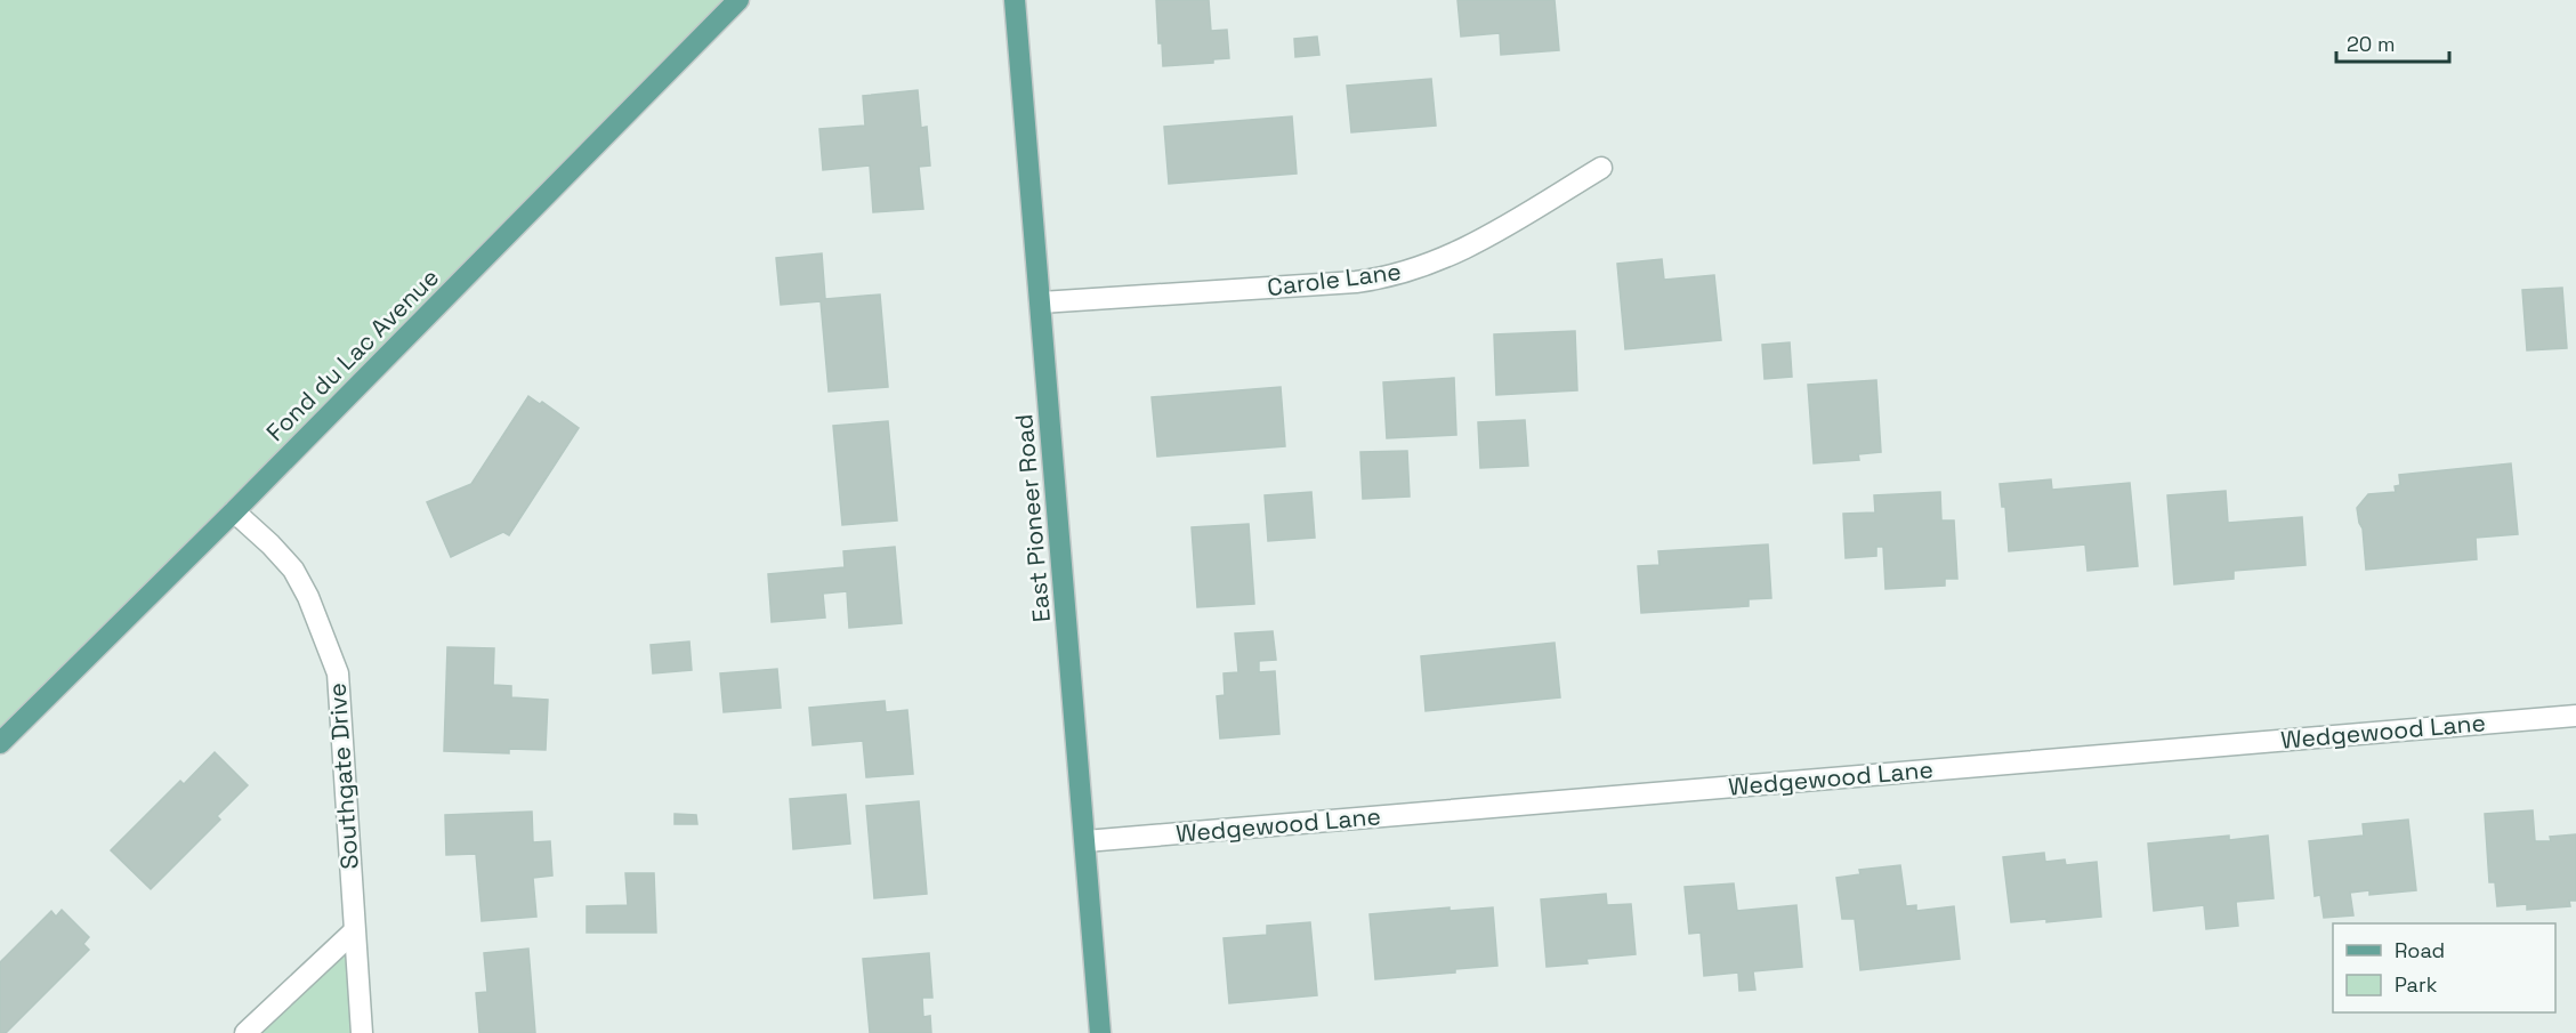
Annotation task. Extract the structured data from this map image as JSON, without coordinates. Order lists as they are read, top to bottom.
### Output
{
  "streets": {
    "main road": ["Fond du Lac Avenue", "East Pioneer Road"],
    "street": ["Carole Lane", "Wedgewood Lane", "Southgate Drive"]
  },
  "crossings": [
    ["Carole Lane", "East Pioneer Road"],
    ["Fond du Lac Avenue", "Southgate Drive"],
    ["East Pioneer Road", "Wedgewood Lane"]
  ],
  "legend": ["Road", "Park"],
  "scale_bar": "20 m"
}
